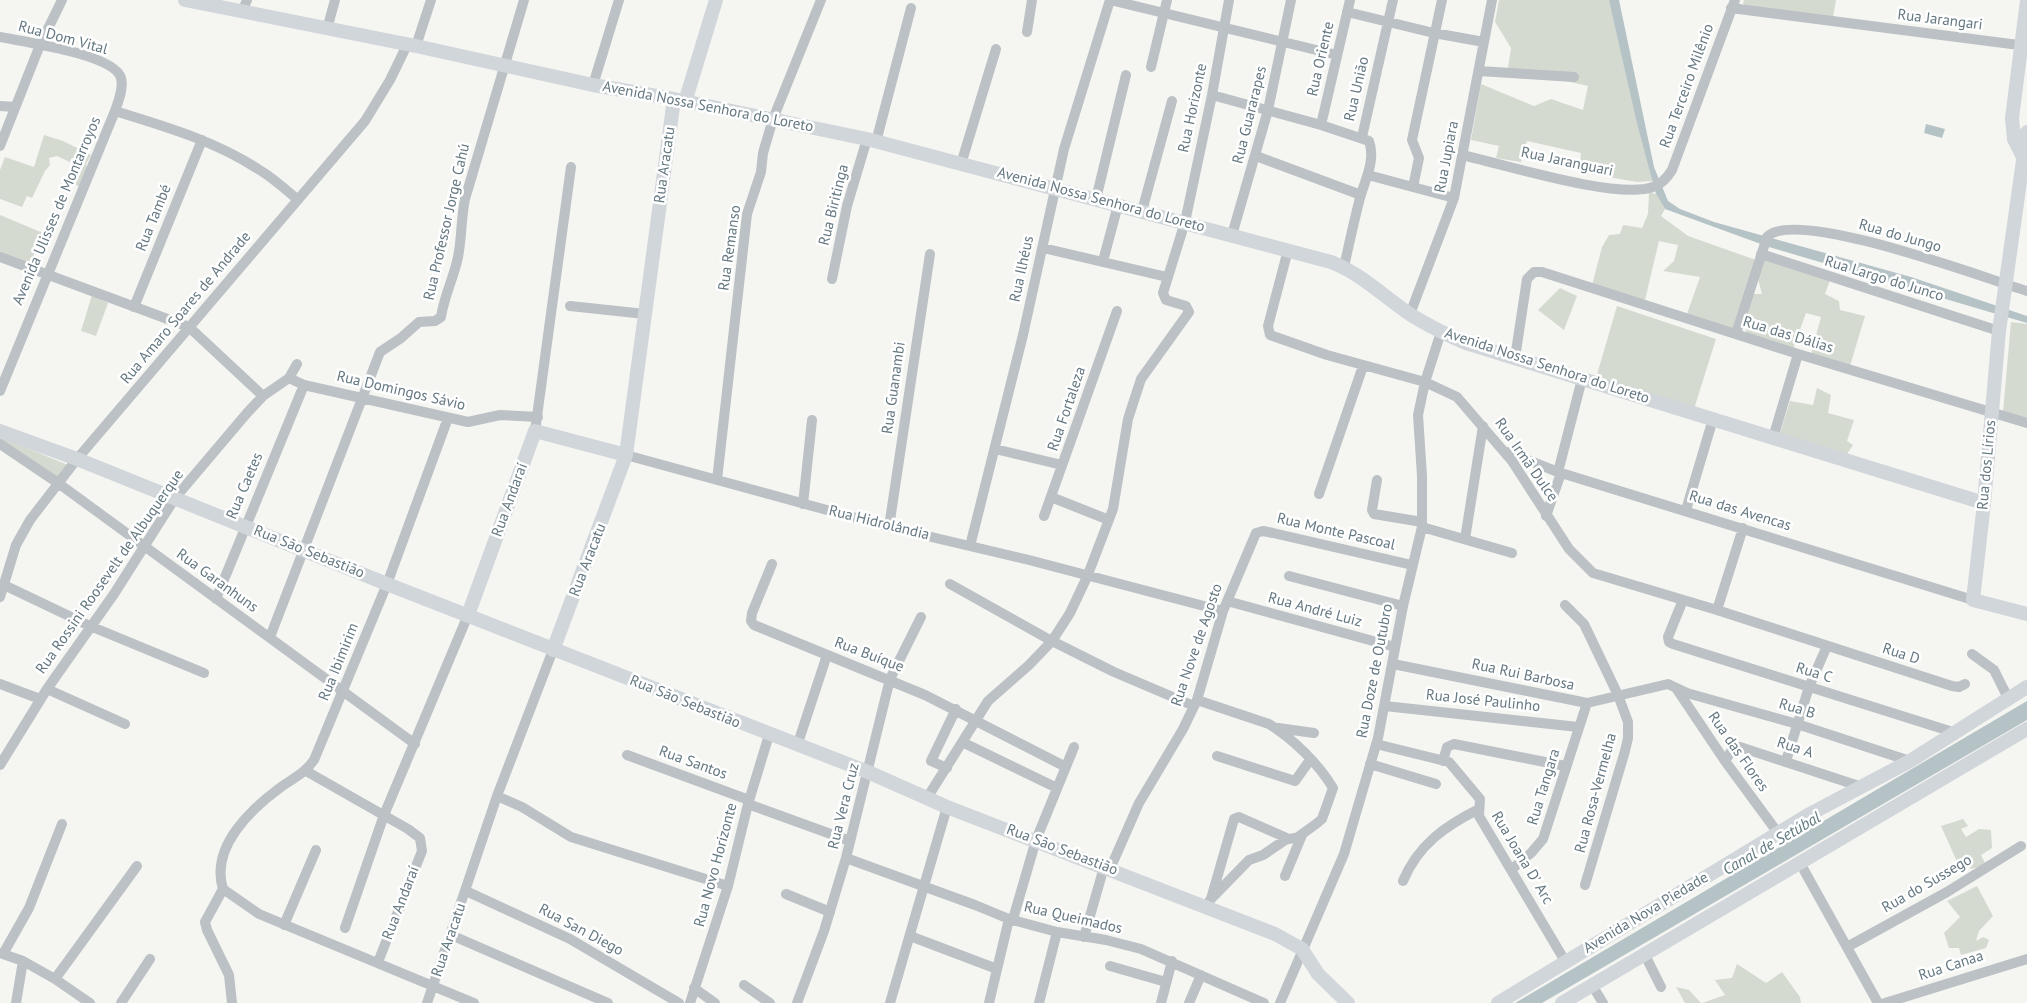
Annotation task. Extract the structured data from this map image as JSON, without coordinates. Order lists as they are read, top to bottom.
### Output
{
  "streets": {
    "street": [
      "Rua Jarangari",
      "Rua Dom Vital",
      "Rua Oriente",
      "Rua Terceiro Milênio",
      "Rua União",
      "Avenida Nossa Senhora do Loreto",
      "Rua Horizonte",
      "Rua Guararapes",
      "Rua Jupiara",
      "Rua Jaranguari",
      "Rua Aracatu",
      "Rua Biritinga",
      "Avenida Ulisses de Montarroyos",
      "Rua També",
      "Rua Professor Jorge Cahú",
      "Rua do Jungo",
      "Rua Remanso",
      "Rua Ilhéus",
      "Rua Largo do Junco",
      "Rua Amaro Soares de Andrade",
      "Rua das Dálias",
      "Rua Guanambi",
      "Rua Domingos Sávio",
      "Rua Fortaleza",
      "Rua Irmã Dulce",
      "Rua dos Lírios",
      "Rua Caetes",
      "Rua Andaraí",
      "Rua das Avencas",
      "Rua Hidrolândia",
      "Rua Monte Pascoal",
      "Rua São Sebastião",
      "Rua Rossini Roosevelt de Albuquerque",
      "Rua Garanhuns",
      "Rua André Luiz",
      "Rua Nove de Agosto",
      "Rua D",
      "Rua Buíque",
      "Rua Ibimirim",
      "Rua Doze de Outubro",
      "Rua C",
      "Rua Rui Barbosa",
      "Rua José Paulinho",
      "Rua B",
      "Rua A",
      "Rua das Flores",
      "Rua Santos",
      "Rua Tangara",
      "Rua Rosa-Vermelha",
      "Rua Vera Cruz",
      "Rua Joana D' Arc",
      "Rua Novo Horizonte",
      "Rua do Sussego",
      "Avenida Nova Piedade",
      "Rua Queimados",
      "Rua San Diego",
      "Rua Canaa"
    ]
  },
  "crossings": [
    ["Rua Jarangari", "Rua Terceiro Milênio"],
    ["Rua Dom Vital", "Avenida Ulisses de Montarroyos"],
    ["Rua Terceiro Milênio", "Rua Jaranguari"],
    ["Rua União", "Avenida Nossa Senhora do Loreto"],
    ["Avenida Nossa Senhora do Loreto", "Rua Horizonte"],
    ["Avenida Nossa Senhora do Loreto", "Rua Guararapes"],
    ["Avenida Nossa Senhora do Loreto", "Rua Jupiara"],
    ["Avenida Nossa Senhora do Loreto", "Rua Aracatu"],
    ["Avenida Nossa Senhora do Loreto", "Rua Biritinga"],
    ["Avenida Nossa Senhora do Loreto", "Rua Professor Jorge Cahú"],
    ["Avenida Nossa Senhora do Loreto", "Rua Remanso"],
    ["Avenida Nossa Senhora do Loreto", "Rua Ilhéus"],
    ["Avenida Nossa Senhora do Loreto", "Rua Amaro Soares de Andrade"],
    ["Avenida Nossa Senhora do Loreto", "Rua das Dálias"],
    ["Avenida Nossa Senhora do Loreto", "Rua Irmã Dulce"],
    ["Avenida Nossa Senhora do Loreto", "Rua dos Lírios"],
    ["Avenida Nossa Senhora do Loreto", "Rua Doze de Outubro"],
    ["Rua Jupiara", "Rua Jaranguari"],
    ["Rua Aracatu", "Rua Hidrolândia"],
    ["Rua Aracatu", "Rua São Sebastião"],
    ["Rua Aracatu", "Rua San Diego"],
    ["Rua Professor Jorge Cahú", "Rua Domingos Sávio"],
    ["Rua Professor Jorge Cahú", "Rua São Sebastião"],
    ["Rua Professor Jorge Cahú", "Rua Garanhuns"],
    ["Rua do Jungo", "Rua Largo do Junco"],
    ["Rua do Jungo", "Rua dos Lírios"],
    ["Rua Remanso", "Rua Hidrolândia"],
    ["Rua Ilhéus", "Rua Hidrolândia"],
    ["Rua Largo do Junco", "Rua dos Lírios"],
    ["Rua Amaro Soares de Andrade", "Rua São Sebastião"],
    ["Rua Amaro Soares de Andrade", "Rua Garanhuns"],
    ["Rua das Dálias", "Rua dos Lírios"],
    ["Rua Guanambi", "Rua Hidrolândia"],
    ["Rua Domingos Sávio", "Rua Caetes"],
    ["Rua Domingos Sávio", "Rua Andaraí"],
    ["Rua Domingos Sávio", "Rua Hidrolândia"],
    ["Rua Domingos Sávio", "Rua Rossini Roosevelt de Albuquerque"],
    ["Rua Domingos Sávio", "Rua Ibimirim"],
    ["Rua Irmã Dulce", "Rua das Avencas"],
    ["Rua Irmã Dulce", "Rua D"],
    ["Rua Irmã Dulce", "Rua Doze de Outubro"],
    ["Rua Irmã Dulce", "Rua C"],
    ["Rua dos Lírios", "Rua das Avencas"],
    ["Rua Caetes", "Rua São Sebastião"],
    ["Rua Caetes", "Rua Garanhuns"],
    ["Rua Andaraí", "Rua Hidrolândia"],
    ["Rua Andaraí", "Rua São Sebastião"],
    ["Rua Andaraí", "Rua Garanhuns"],
    ["Rua Hidrolândia", "Rua Nove de Agosto"],
    ["Rua Monte Pascoal", "Rua Nove de Agosto"],
    ["Rua Monte Pascoal", "Rua Doze de Outubro"],
    ["Rua São Sebastião", "Rua Rossini Roosevelt de Albuquerque"],
    ["Rua São Sebastião", "Rua Nove de Agosto"],
    ["Rua São Sebastião", "Rua Ibimirim"],
    ["Rua São Sebastião", "Rua Doze de Outubro"],
    ["Rua São Sebastião", "Rua Vera Cruz"],
    ["Rua São Sebastião", "Rua Novo Horizonte"],
    ["Rua Rossini Roosevelt de Albuquerque", "Rua Garanhuns"],
    ["Rua Garanhuns", "Rua Ibimirim"],
    ["Rua André Luiz", "Rua Nove de Agosto"],
    ["Rua André Luiz", "Rua Doze de Outubro"],
    ["Rua Nove de Agosto", "Rua Queimados"],
    ["Rua Buíque", "Rua Vera Cruz"],
    ["Rua Doze de Outubro", "Rua Rui Barbosa"],
    ["Rua Doze de Outubro", "Rua José Paulinho"],
    ["Rua Doze de Outubro", "Rua Joana D' Arc"],
    ["Rua C", "Avenida Nova Piedade"],
    ["Rua Rui Barbosa", "Rua B"],
    ["Rua Rui Barbosa", "Rua das Flores"],
    ["Rua Rui Barbosa", "Rua Tangara"],
    ["Rua Rui Barbosa", "Rua Rosa-Vermelha"],
    ["Rua José Paulinho", "Rua Tangara"],
    ["Rua B", "Rua das Flores"],
    ["Rua B", "Avenida Nova Piedade"],
    ["Rua A", "Rua das Flores"],
    ["Rua A", "Avenida Nova Piedade"],
    ["Rua das Flores", "Avenida Nova Piedade"],
    ["Rua Santos", "Rua Vera Cruz"],
    ["Rua Santos", "Rua Novo Horizonte"],
    ["Rua Tangara", "Rua Joana D' Arc"],
    ["Rua Vera Cruz", "Rua Queimados"],
    ["Rua Joana D' Arc", "Avenida Nova Piedade"]
  ],
  "water": ["Canal de Setúbal"]
}
